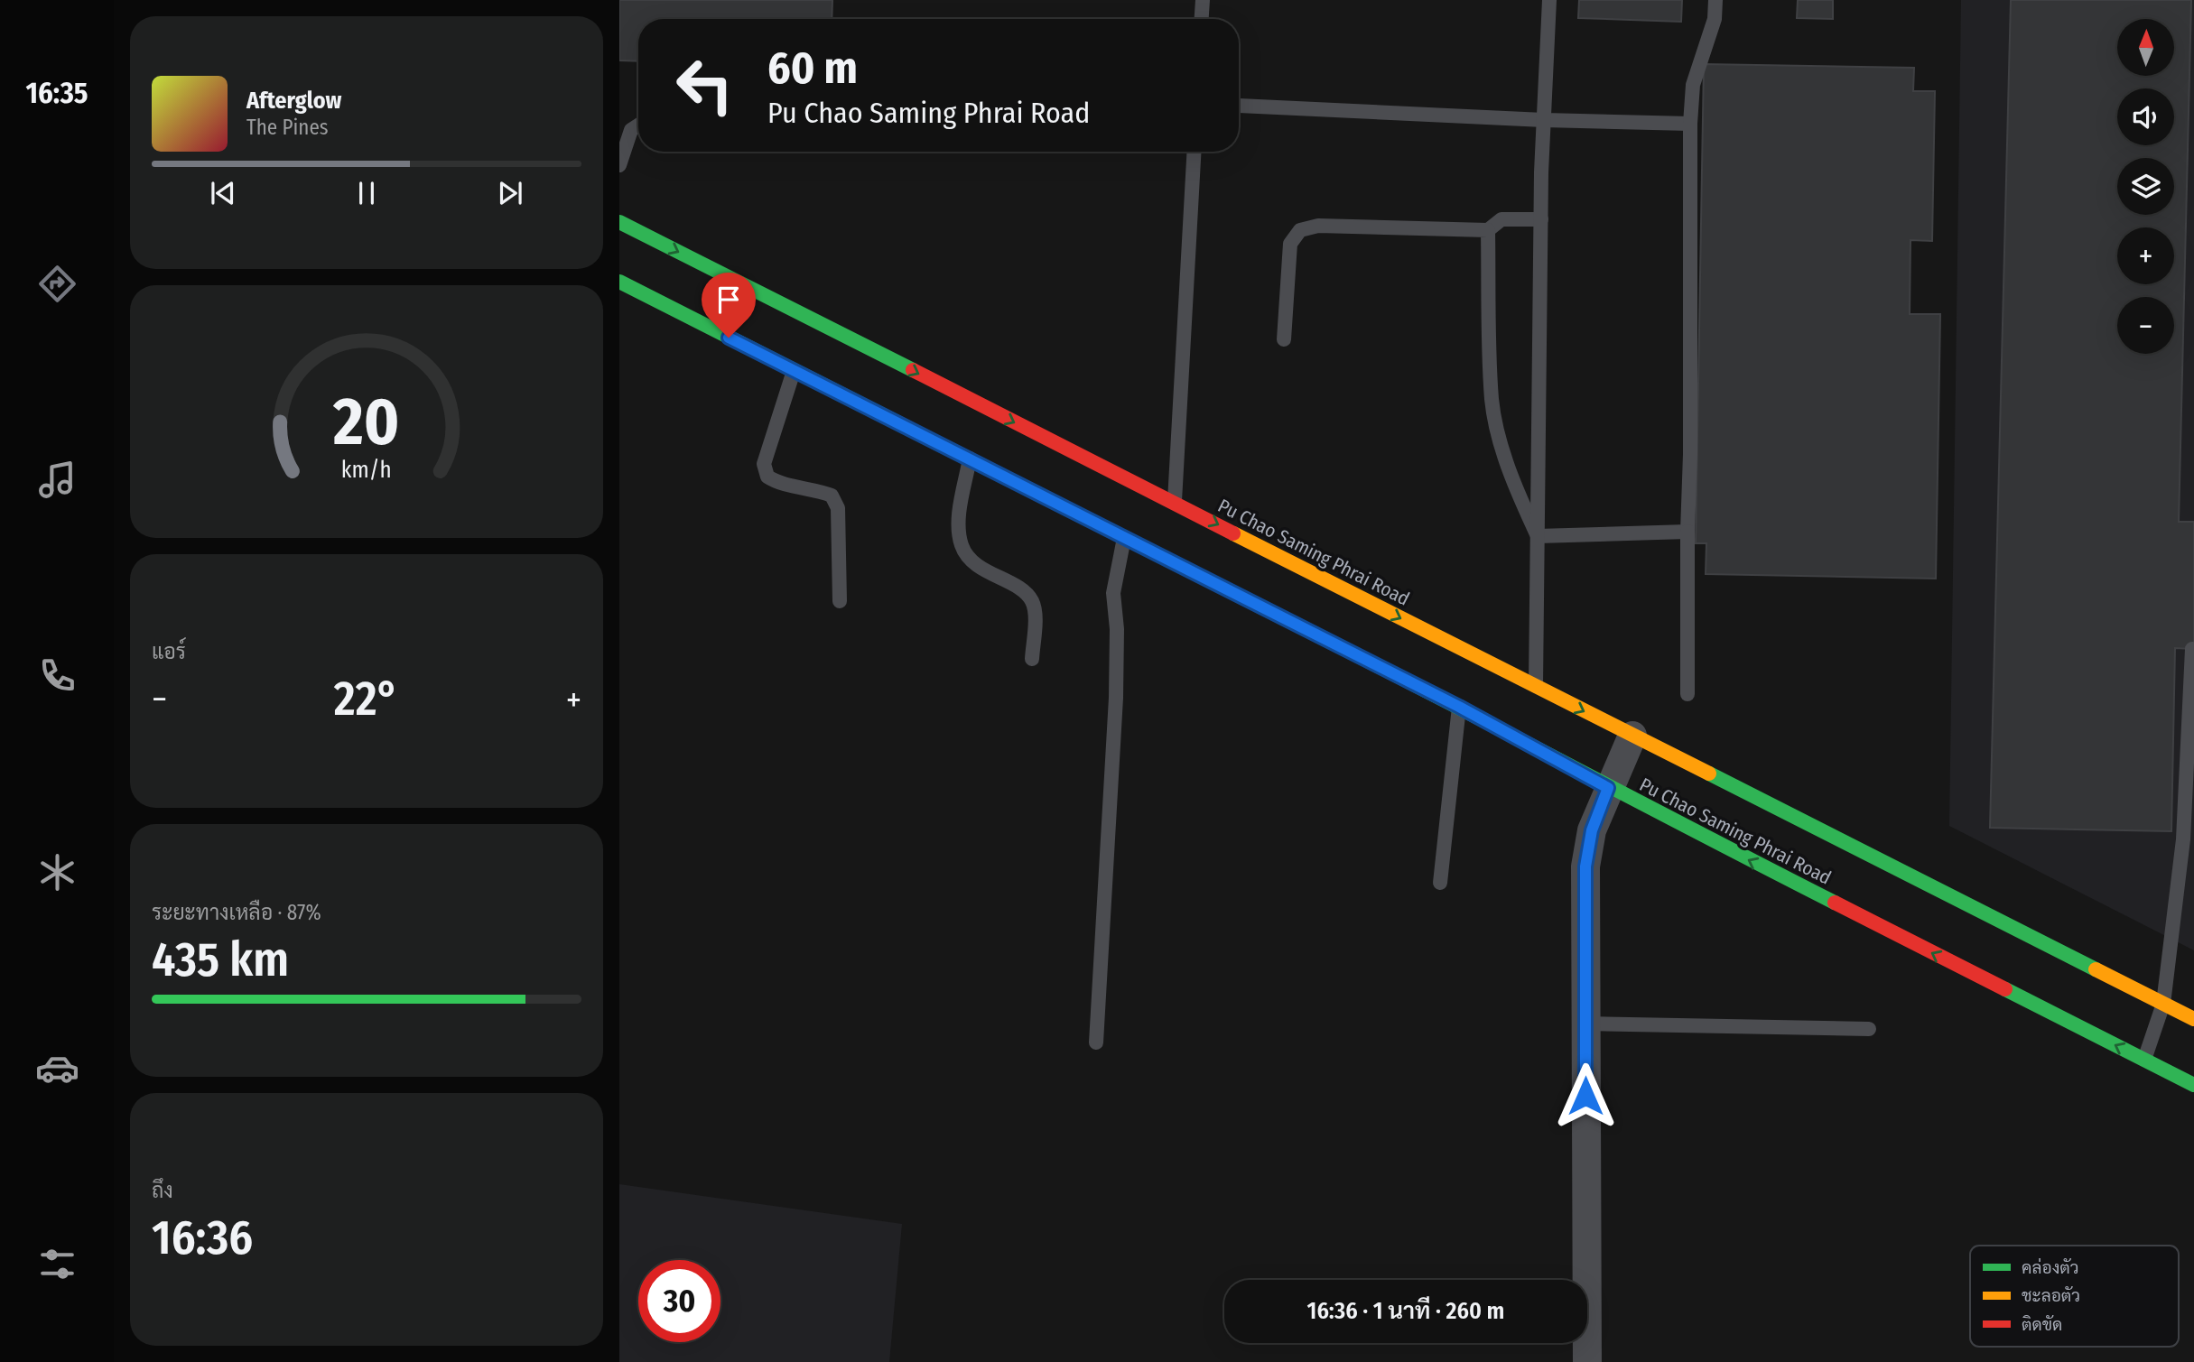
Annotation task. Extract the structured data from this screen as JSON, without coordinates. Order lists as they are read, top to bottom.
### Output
{
  "streets": {
    "main road": ["Pu Chao Saming Phrai Road"]
  },
  "legend": ["คล่องตัว", "ชะลอตัว", "ติดขัด"],
  "north": "top",
  "page": {
    "tabs": "16:35",
    "map_buttons": ["+", "−"],
    "turn": ["60 m", "Pu Chao Saming Phrai Road"],
    "song": ["Afterglow", "The Pines"],
    "tile": [
      "แอร์",
      ["ระยะทางเหลือ · 87%", "435 km"],
      ["ถึง", "16:36"]
    ],
    "heat": ["−", "22°", "+"],
    "limit": "30",
    "trip": "16:36 · 1 นาที · 260 m",
    "gauge": ["20", "km/h"]
  }
}
